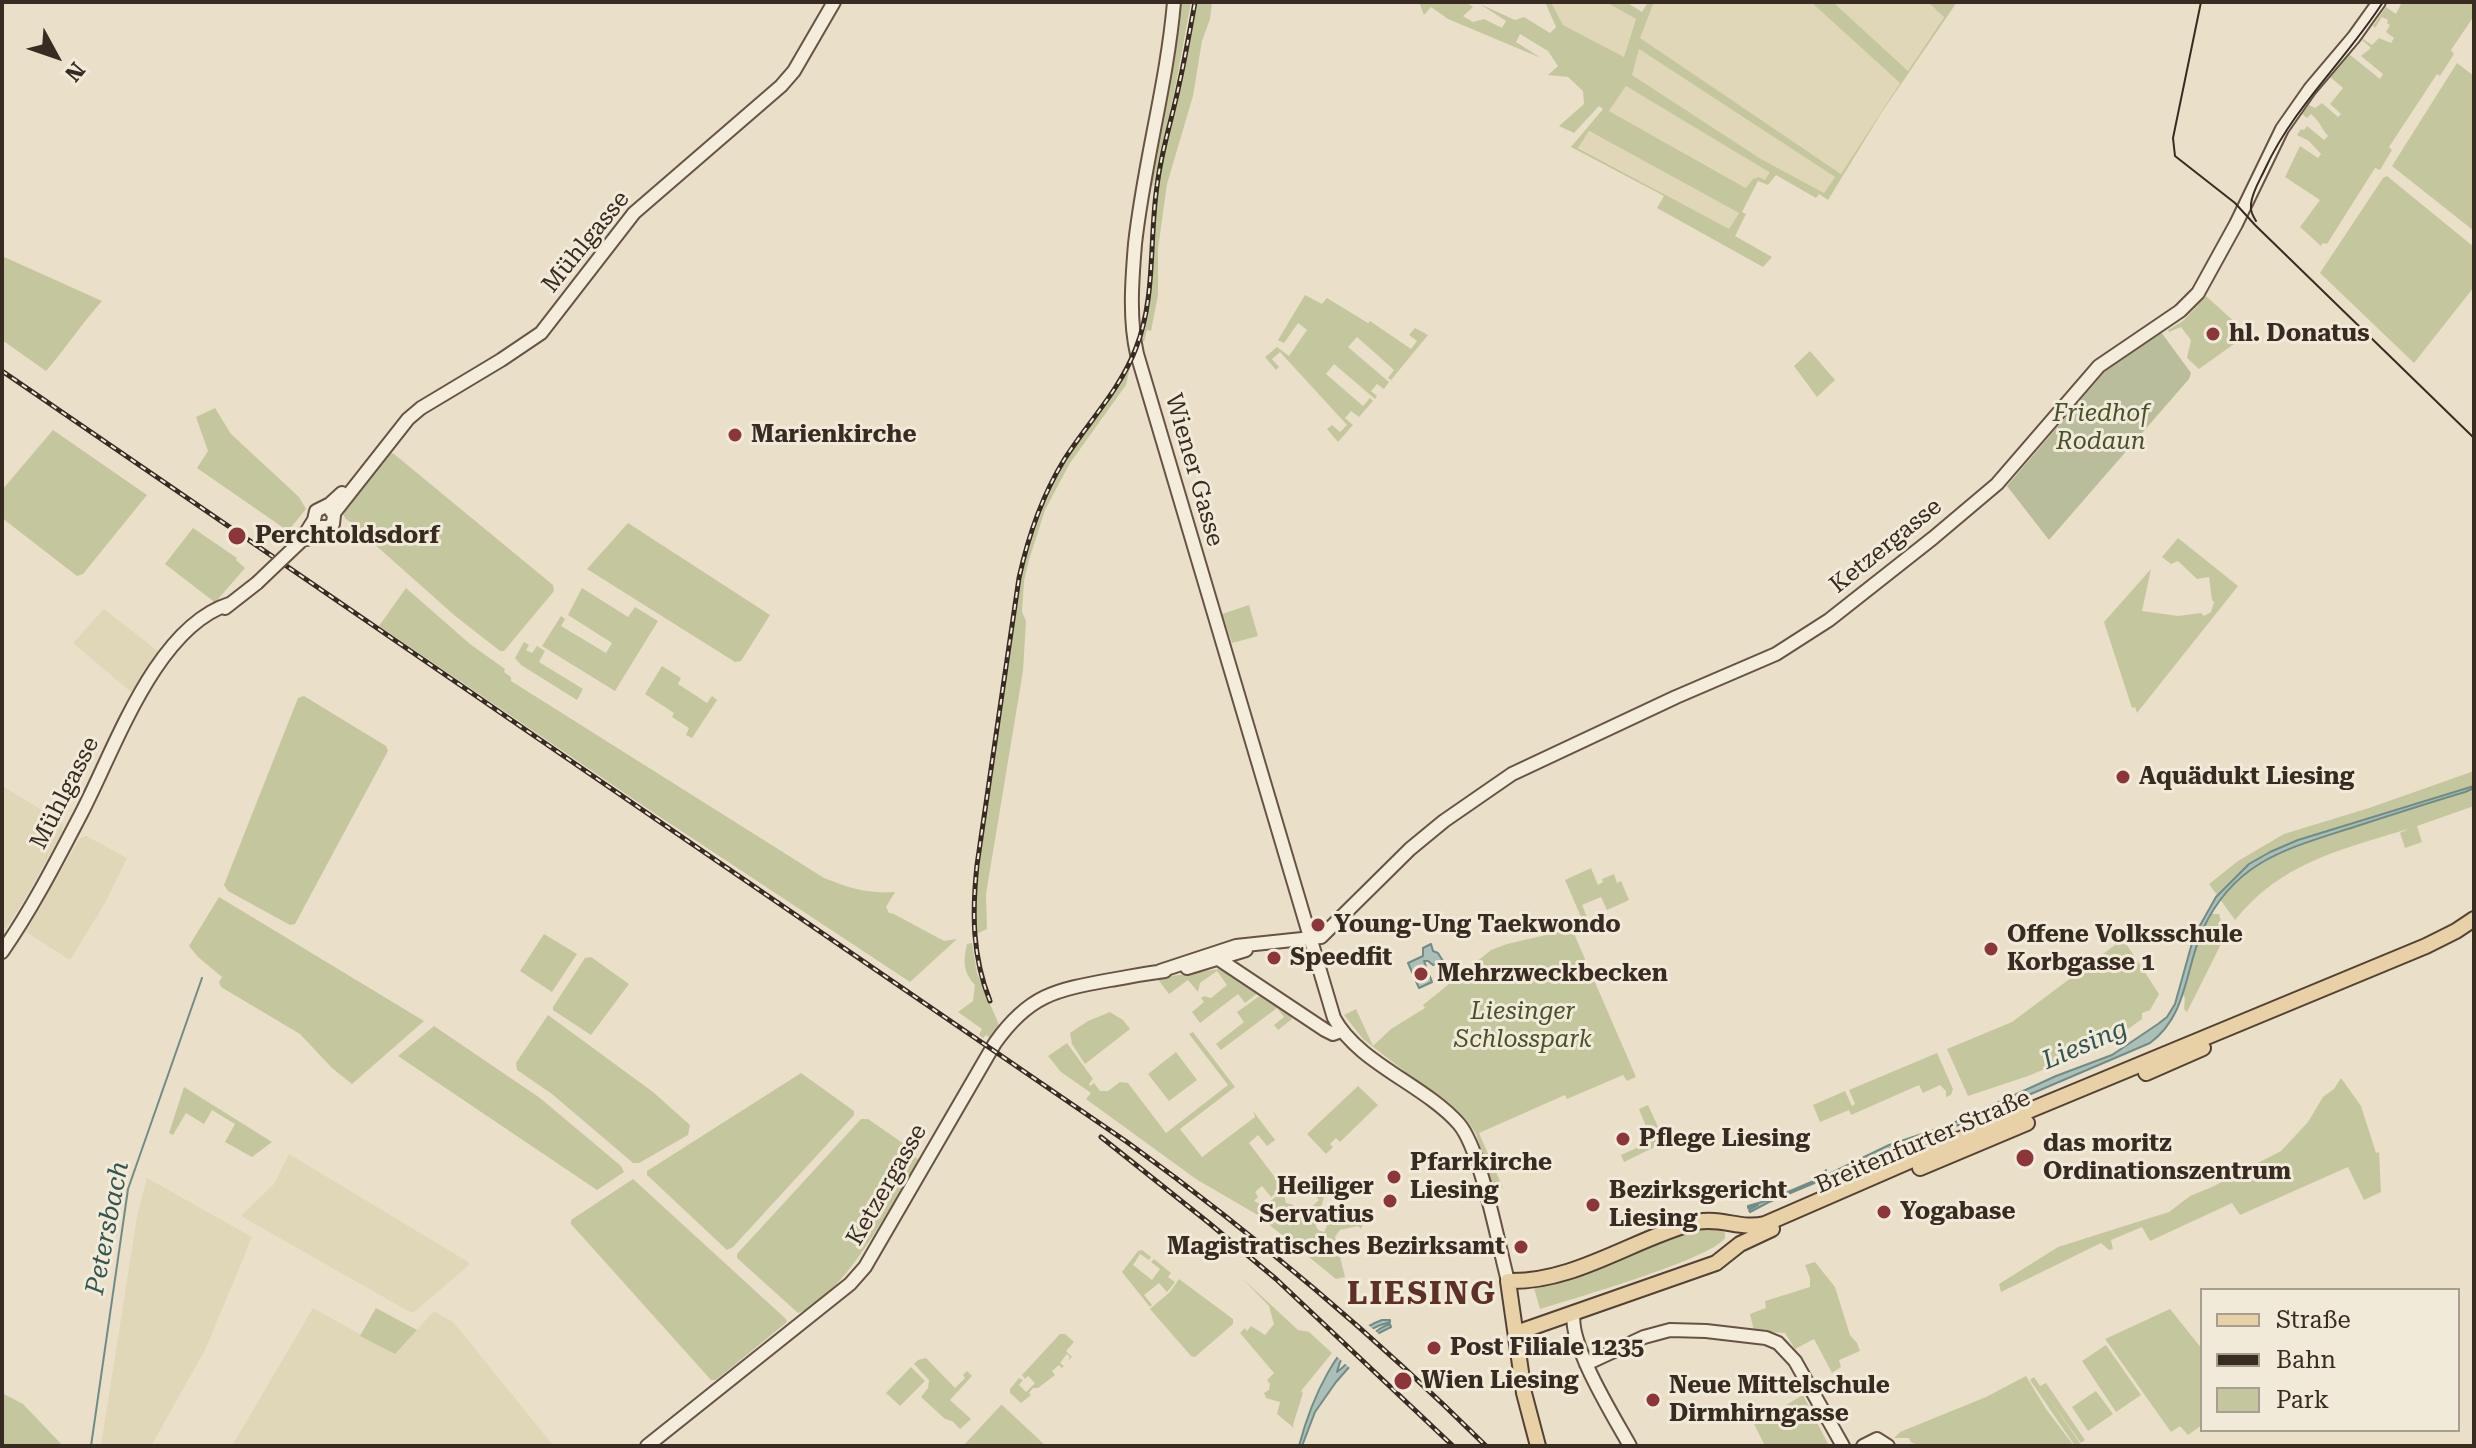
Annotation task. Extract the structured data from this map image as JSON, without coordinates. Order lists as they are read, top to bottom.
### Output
{
  "streets": {
    "main road": [
      "Mühlgasse",
      "Wiener Gasse",
      "Ketzergasse",
      "Breitenfurter Straße"
    ]
  },
  "crossings": [
    ["Wiener Gasse", "Ketzergasse"]
  ],
  "districts": ["LIESING"],
  "water": ["Liesing", "Petersbach"],
  "parks": ["Friedhof Rodaun", "Liesinger Schlosspark"],
  "places": [
    "hl. Donatus",
    "Marienkirche",
    "Perchtoldsdorf",
    "Aquädukt Liesing",
    "Young-Ung Taekwondo",
    "Offene Volksschule Korbgasse 1",
    "Speedfit",
    "Mehrzweckbecken",
    "Pflege Liesing",
    "das moritz Ordinationszentrum",
    "Pfarrkirche Liesing",
    "Heiliger Servatius",
    "Bezirksgericht Liesing",
    "Yogabase",
    "Magistratisches Bezirksamt",
    "Post Filiale 1235",
    "Wien Liesing",
    "Neue Mittelschule Dirmhirngasse"
  ],
  "legend": ["Straße", "Bahn", "Park"],
  "north": "bottom right"
}
